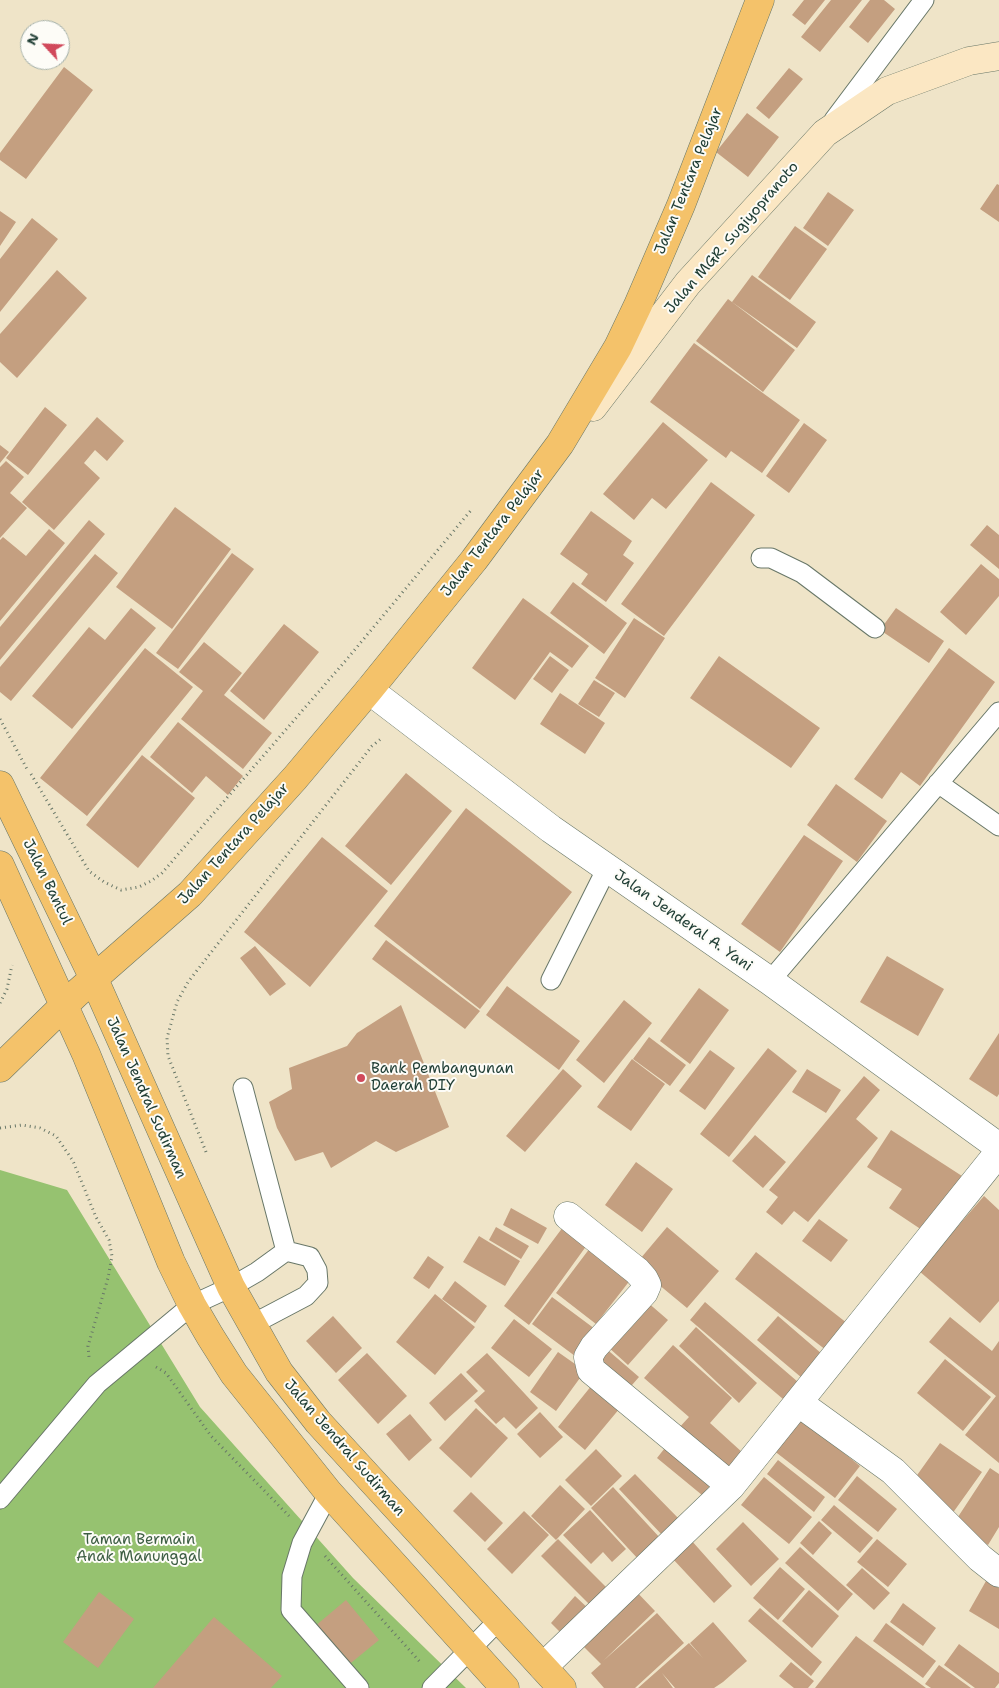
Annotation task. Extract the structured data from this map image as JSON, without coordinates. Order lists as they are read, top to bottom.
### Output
{
  "streets": {
    "main road": [
      "Jalan Tentara Pelajar",
      "Jalan MGR. Sugiyopranoto",
      "Jalan Bantul",
      "Jalan Jendral Sudirman"
    ],
    "street": ["Jalan Jenderal A. Yani"]
  },
  "crossings": [
    ["Jalan Tentara Pelajar", "Jalan MGR. Sugiyopranoto"],
    ["Jalan Tentara Pelajar", "Jalan Bantul"],
    ["Jalan Tentara Pelajar", "Jalan Jenderal A. Yani"],
    ["Jalan Tentara Pelajar", "Jalan Jendral Sudirman"],
    ["Jalan Bantul", "Jalan Jendral Sudirman"]
  ],
  "parks": ["Taman Bermain Anak Manunggal"],
  "places": ["Bank Pembangunan Daerah DIY"],
  "north": "top left"
}
